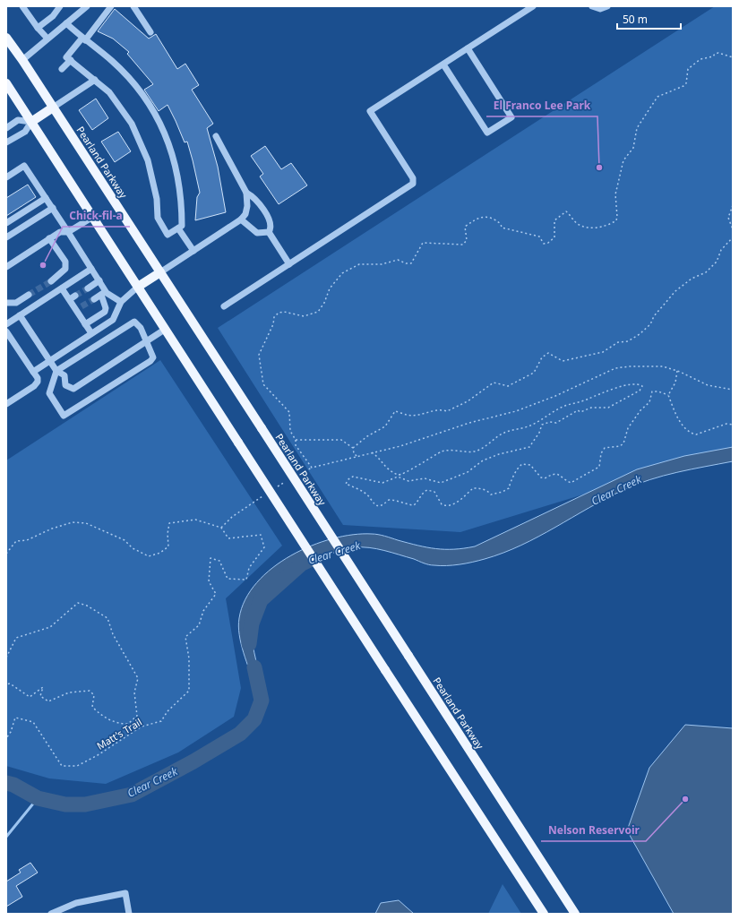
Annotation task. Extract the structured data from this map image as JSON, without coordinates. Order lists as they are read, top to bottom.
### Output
{
  "streets": {
    "main road": ["Pearland Parkway"],
    "path": ["Matt's Trail"]
  },
  "water": ["Clear Creek"],
  "places": ["El Franco Lee Park", "Chick-fil-a", "Nelson Reservoir"],
  "scale_bar": "50 m"
}
